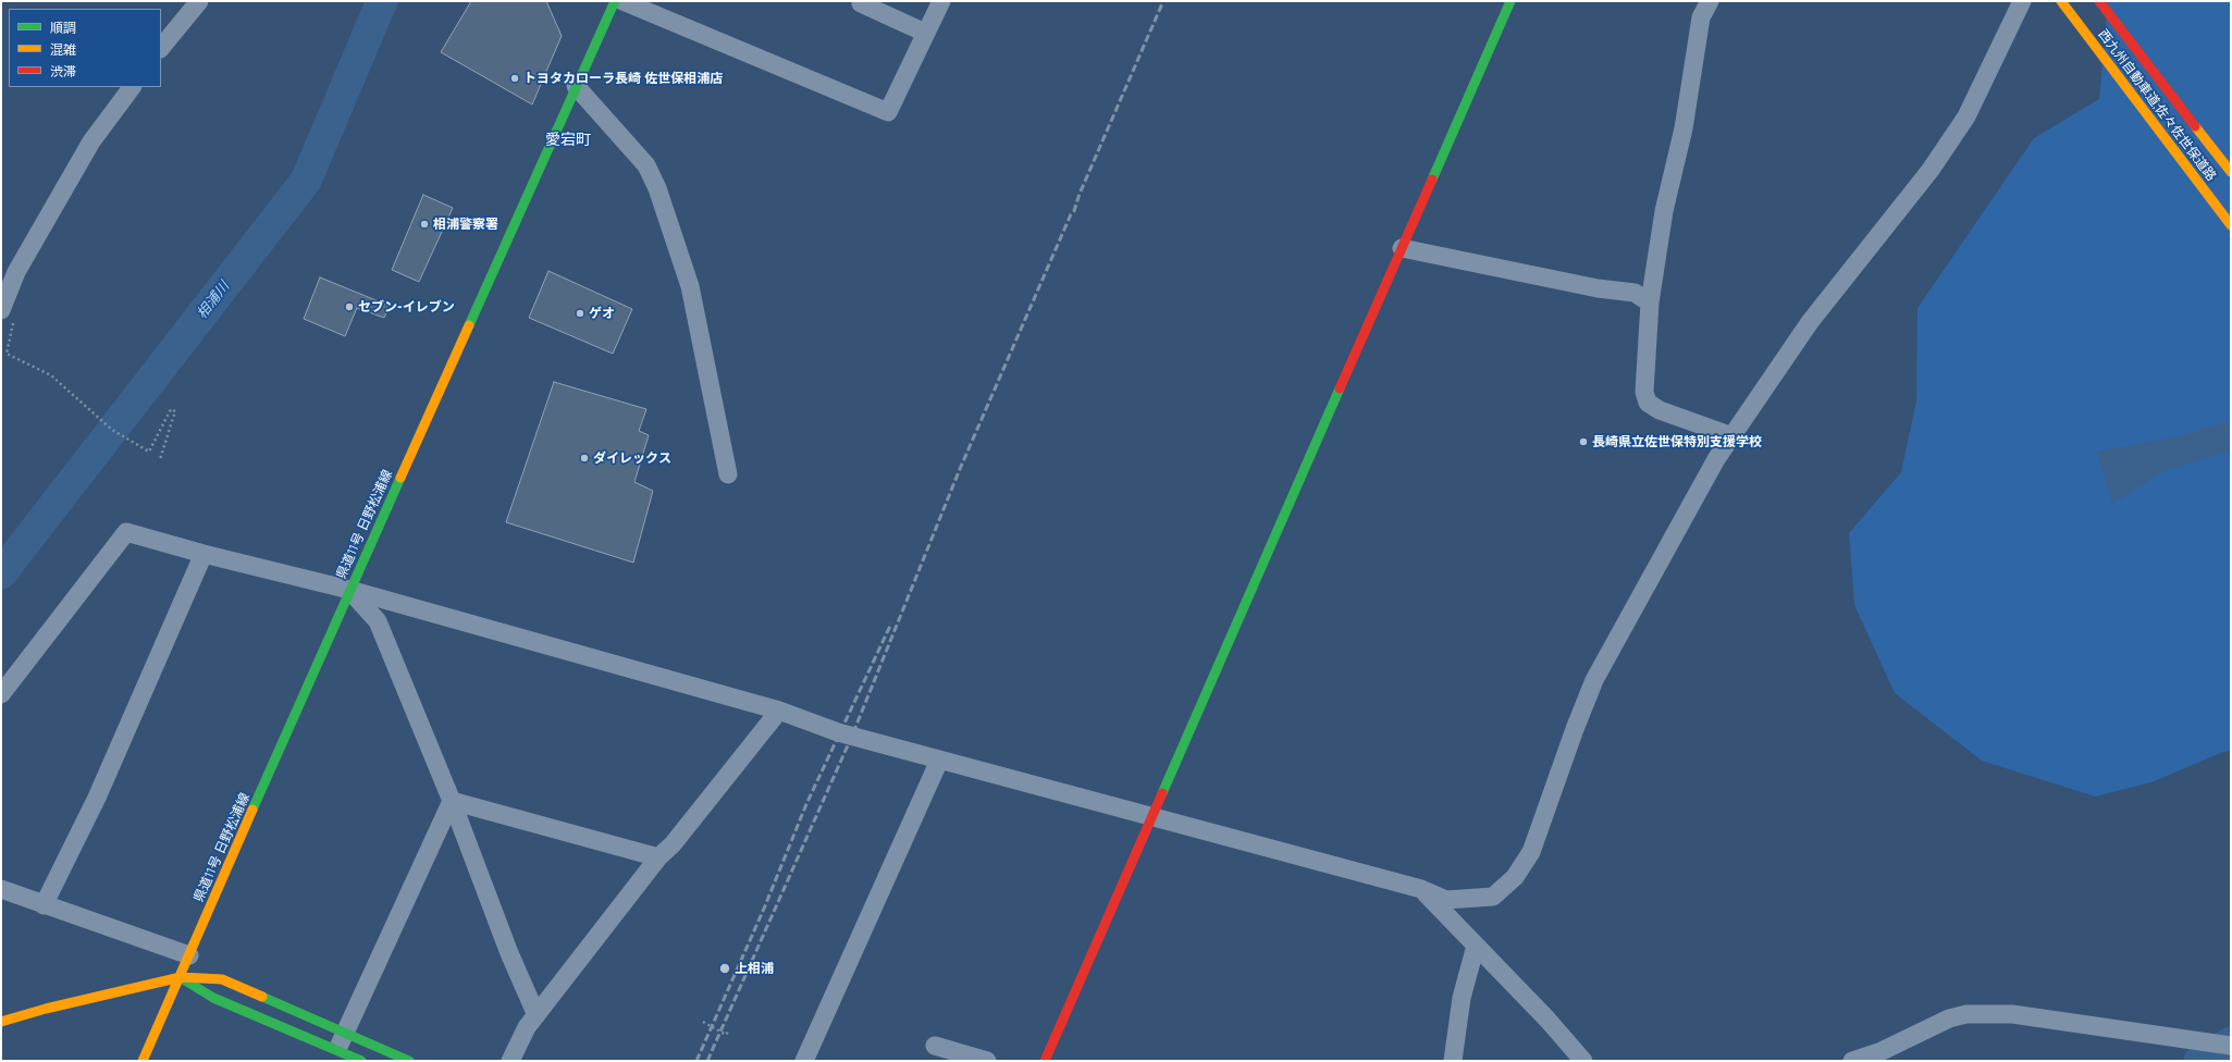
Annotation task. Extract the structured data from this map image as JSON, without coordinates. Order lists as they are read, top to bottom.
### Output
{
  "streets": {
    "main road": ["西九州自動車道;佐々佐世保道路", "県道11号 日野松浦線"]
  },
  "districts": ["愛宕町"],
  "water": ["相浦川"],
  "places": [
    "トヨタカローラ長崎 佐世保相浦店",
    "相浦警察署",
    "セブン-イレブン",
    "ゲオ",
    "長崎県立佐世保特別支援学校",
    "ダイレックス",
    "上相浦"
  ],
  "legend": ["順調", "混雑", "渋滞"]
}
